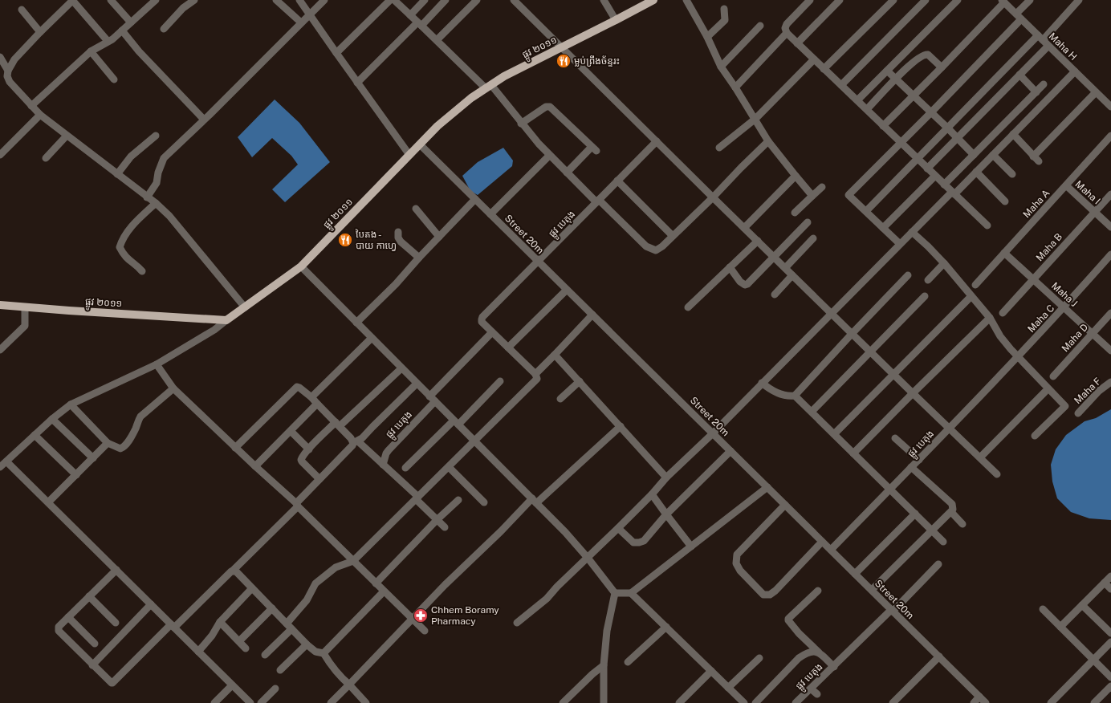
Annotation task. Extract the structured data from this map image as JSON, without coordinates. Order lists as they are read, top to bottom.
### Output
{
  "streets": {
    "main road": ["ផ្លូវ ២០១១"],
    "street": [
      "Maha H",
      "Maha I",
      "Maha A",
      "ផ្លូវ បេតុង",
      "Street 20m",
      "Maha B",
      "Maha J",
      "Maha C",
      "Maha D",
      "Maha F"
    ]
  },
  "crossings": [
    ["ផ្លូវ ២០១១", "Street 20m"],
    ["Maha I", "Maha A"],
    ["Maha I", "Maha B"],
    ["Maha A", "Maha J"],
    ["ផ្លូវ បេតុង", "Street 20m"],
    ["ផ្លូវ បេតុង", "Maha C"],
    ["Maha B", "Maha J"],
    ["Maha J", "Maha C"],
    ["Maha J", "Maha D"]
  ],
  "places": {
    "restaurant": ["ម្លប់ព្រីងច័ន្ទរះ", "បៃតង - បាយ កាហ្វេ"],
    "pharmacy": ["Chhem Boramy Pharmacy"]
  }
}
